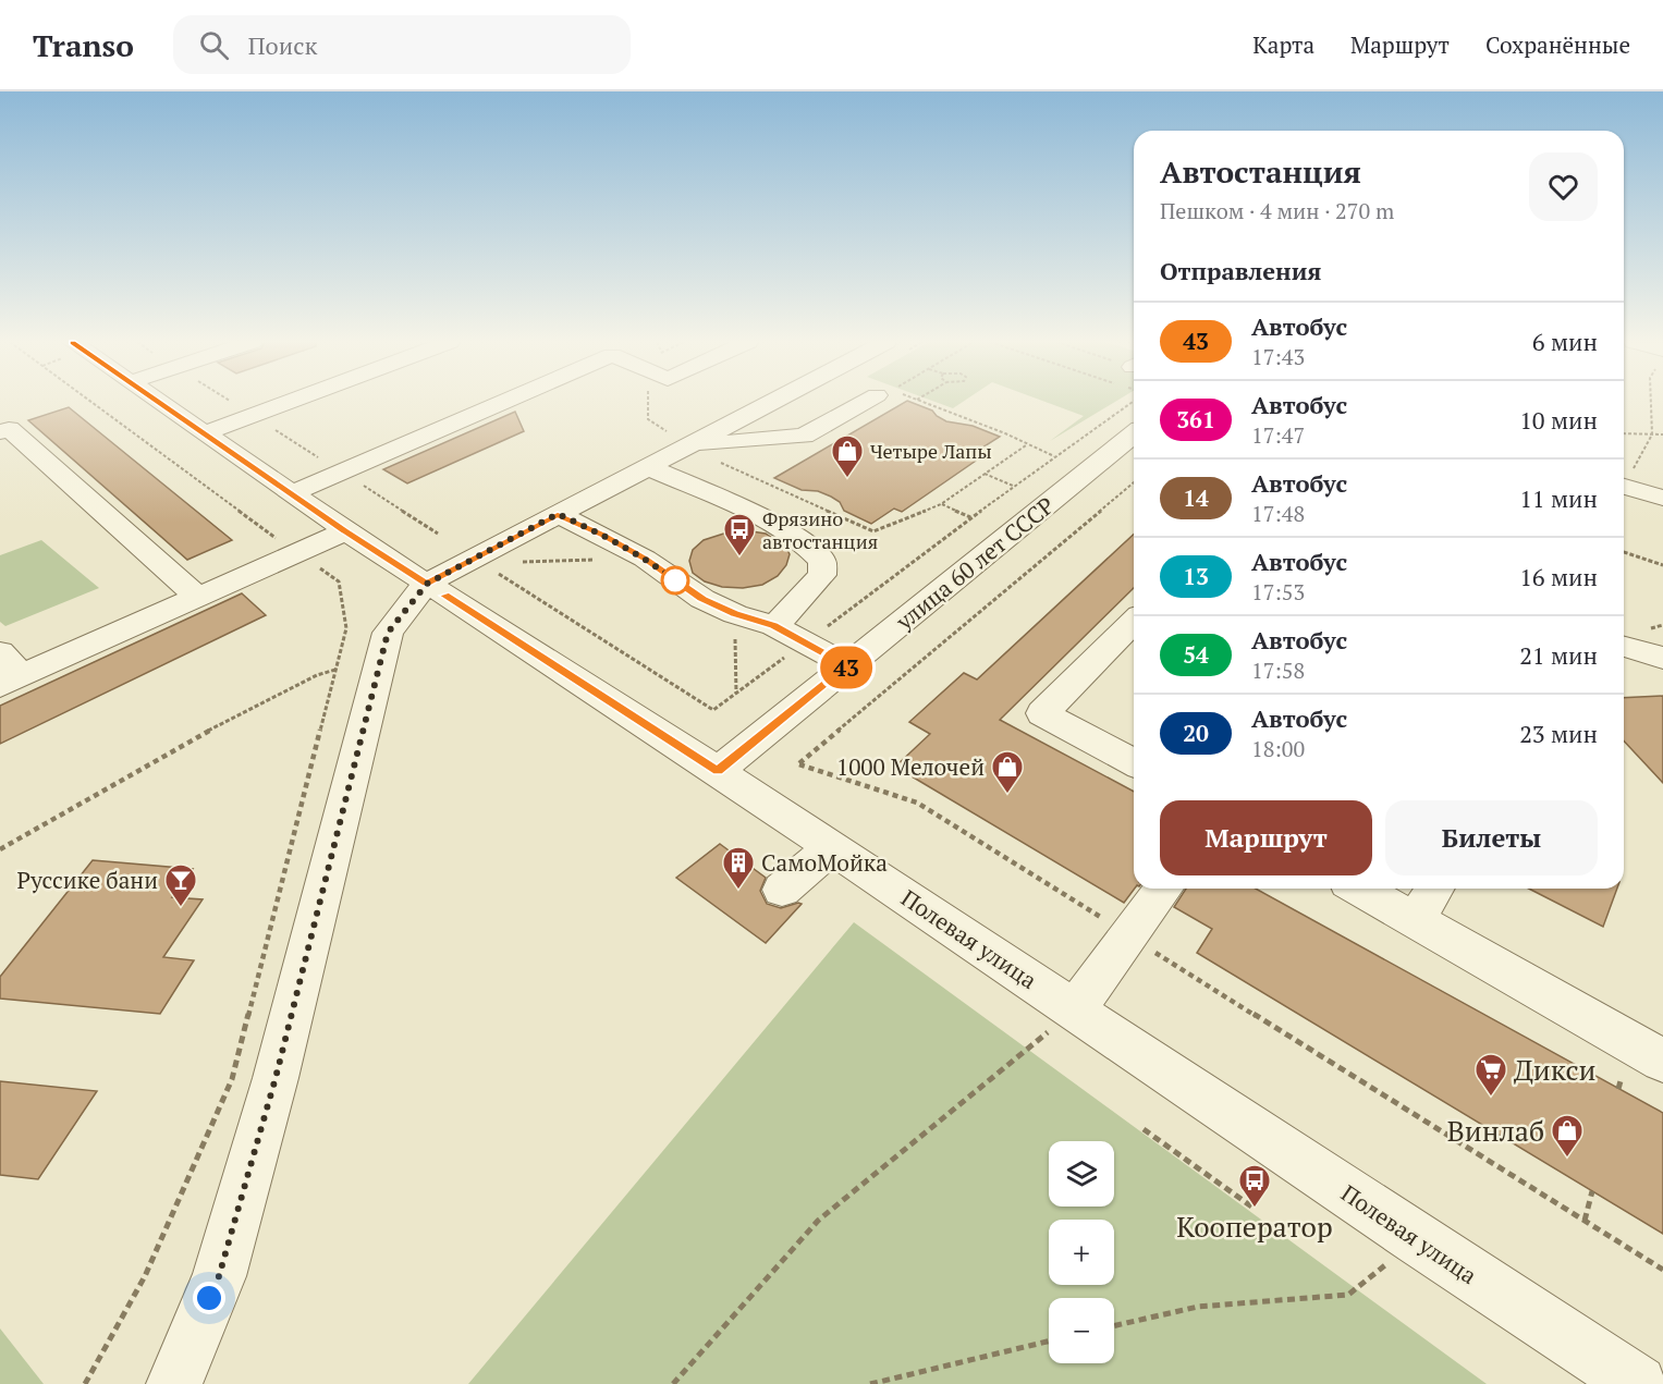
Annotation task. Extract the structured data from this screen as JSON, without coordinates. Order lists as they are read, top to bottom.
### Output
{
  "streets": {
    "street": ["улица 60 лет СССР", "Полевая улица"]
  },
  "crossings": [
    ["улица 60 лет СССР", "Полевая улица"]
  ],
  "places": {
    "shop": ["Четыре Лапы", "1000 Мелочей", "Винлаб"],
    "bus stop": ["Фрязино автостанция", "Кооператор"],
    "building": ["СамоМойка"],
    "bar": ["Руссике бани"],
    "supermarket": ["Дикси"]
  },
  "lines": ["bus line 43"],
  "page": {
    "header": "Transo",
    "search": "Поиск",
    "nav": ["Карта", "Маршрут", "Сохранённые"],
    "on_map": "43",
    "heading": [
      ["Автостанция", "Пешком · 4 мин · 270 m"],
      "Отправления"
    ],
    "list": [
      {
        "mark": "43",
        "name": "Автобус",
        "note": "17:43",
        "value": "6 мин"
      },
      {
        "mark": "361",
        "name": "Автобус",
        "note": "17:47",
        "value": "10 мин"
      },
      {
        "mark": "14",
        "name": "Автобус",
        "note": "17:48",
        "value": "11 мин"
      },
      {
        "mark": "13",
        "name": "Автобус",
        "note": "17:53",
        "value": "16 мин"
      },
      {
        "mark": "54",
        "name": "Автобус",
        "note": "17:58",
        "value": "21 мин"
      },
      {
        "mark": "20",
        "name": "Автобус",
        "note": "18:00",
        "value": "23 мин"
      }
    ],
    "buttons": ["Маршрут", "Билеты"],
    "map_buttons": ["+", "−"]
  }
}
